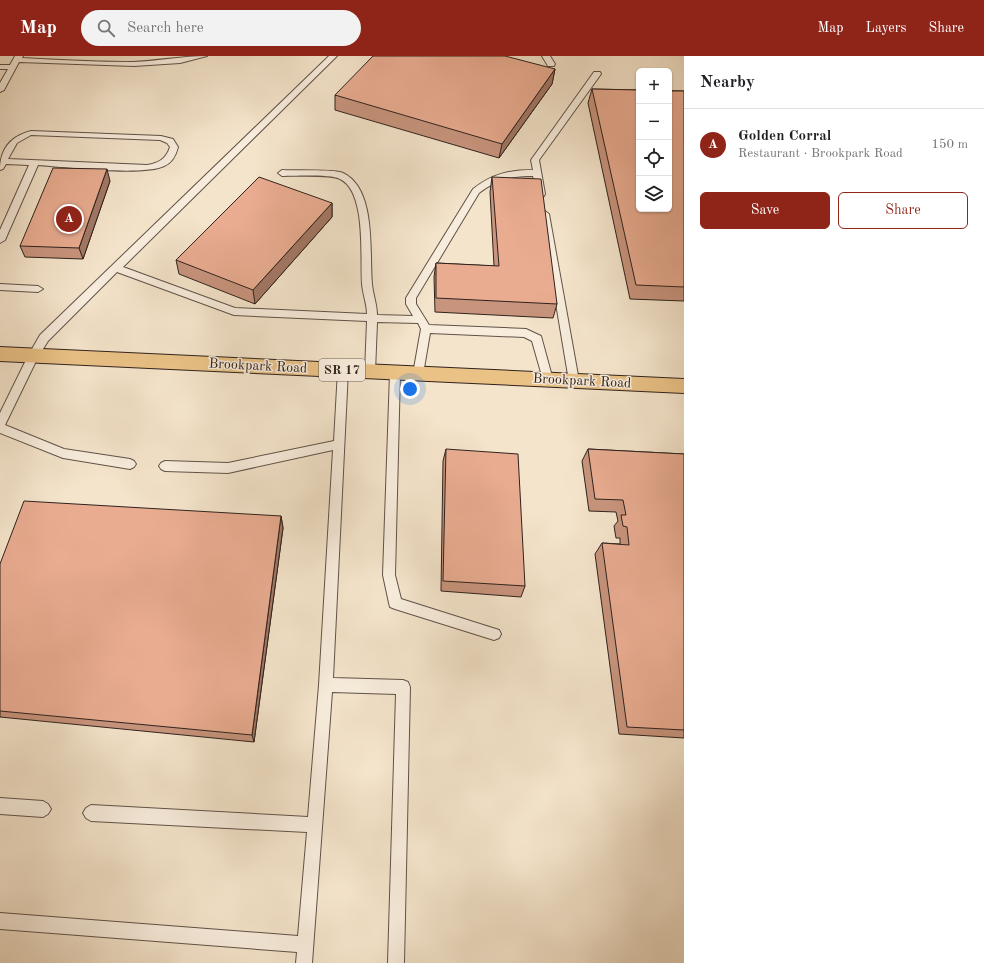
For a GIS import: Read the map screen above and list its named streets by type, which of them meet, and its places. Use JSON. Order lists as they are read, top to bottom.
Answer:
{
  "streets": {
    "main road": ["Brookpark Road", "SR 17"]
  },
  "page": {
    "header": "Map",
    "search": "Search here",
    "nav": ["Map", "Layers", "Share"],
    "heading": "Nearby",
    "map_buttons": ["+", "−"],
    "list": [
      {
        "mark": "A",
        "name": "Golden Corral",
        "note": "Restaurant · Brookpark Road",
        "value": "150 m"
      }
    ],
    "buttons": ["Save", "Share"],
    "pins": "A"
  }
}
